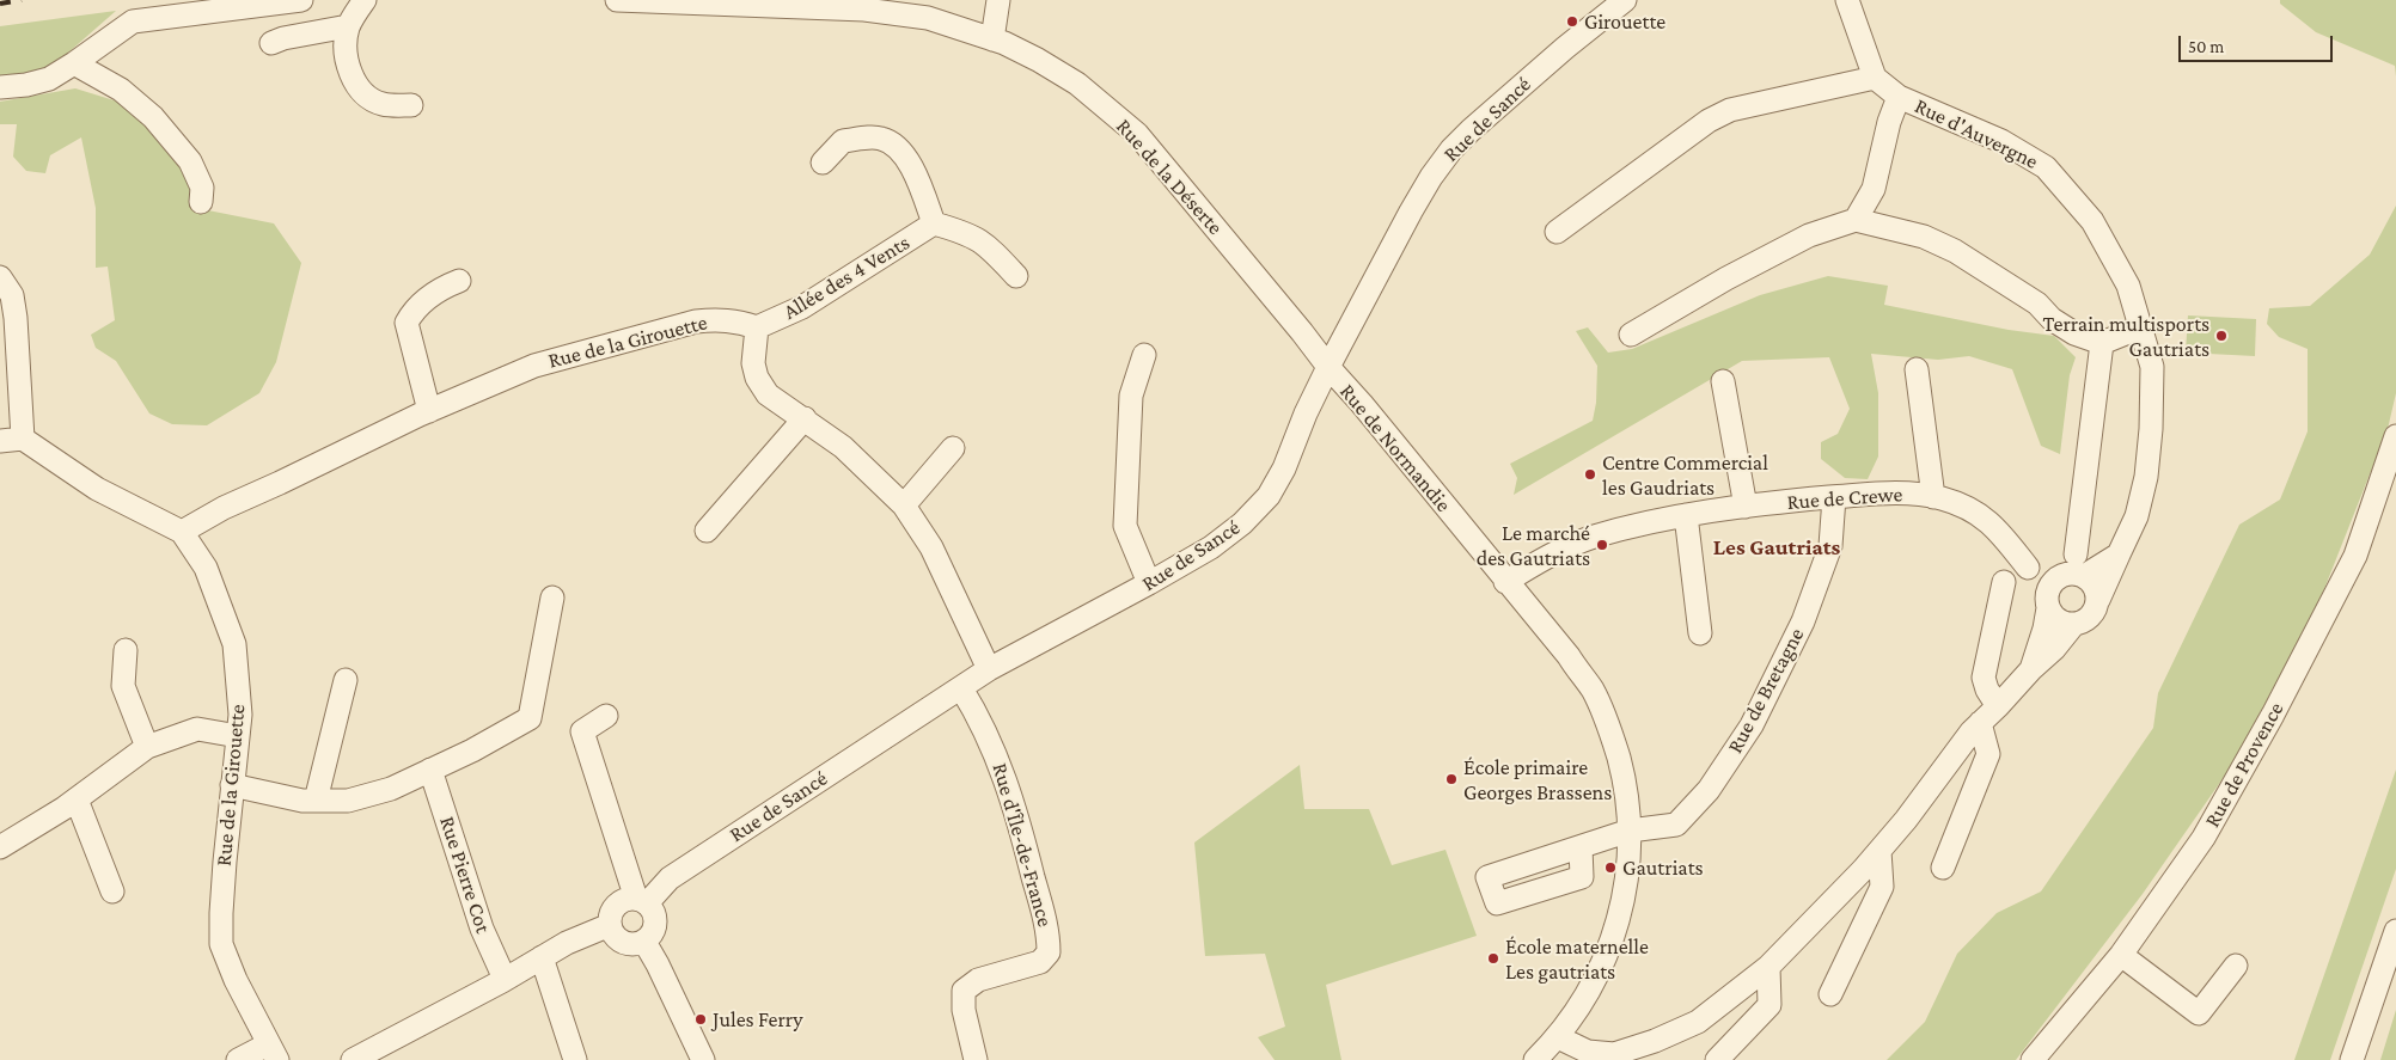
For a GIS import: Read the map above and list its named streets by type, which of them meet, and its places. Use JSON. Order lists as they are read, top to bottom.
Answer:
{
  "streets": {
    "street": [
      "Rue de Sancé",
      "Rue d'Auvergne",
      "Rue de la Déserte",
      "Allée des 4 Vents",
      "Rue de la Girouette",
      "Rue de Normandie",
      "Rue de Crewe",
      "Rue de Bretagne",
      "Rue de Provence",
      "Rue d'Île-de-France",
      "Rue Pierre Cot"
    ]
  },
  "crossings": [
    ["Rue de Sancé", "Rue de la Déserte"],
    ["Rue de Sancé", "Rue de Normandie"],
    ["Rue de Sancé", "Rue d'Île-de-France"],
    ["Rue d'Auvergne", "Rue de Crewe"],
    ["Rue de la Déserte", "Rue de Normandie"],
    ["Allée des 4 Vents", "Rue de la Girouette"],
    ["Rue de Normandie", "Rue de Crewe"],
    ["Rue de Normandie", "Rue de Bretagne"],
    ["Rue de Crewe", "Rue de Bretagne"]
  ],
  "districts": ["Les Gautriats"],
  "places": [
    "Girouette",
    "Terrain multisports Gautriats",
    "Centre Commercial les Gaudriats",
    "Le marché des Gautriats",
    "École primaire Georges Brassens",
    "Gautriats",
    "École maternelle Les gautriats",
    "Jules Ferry"
  ],
  "scale_bar": "50 m"
}
